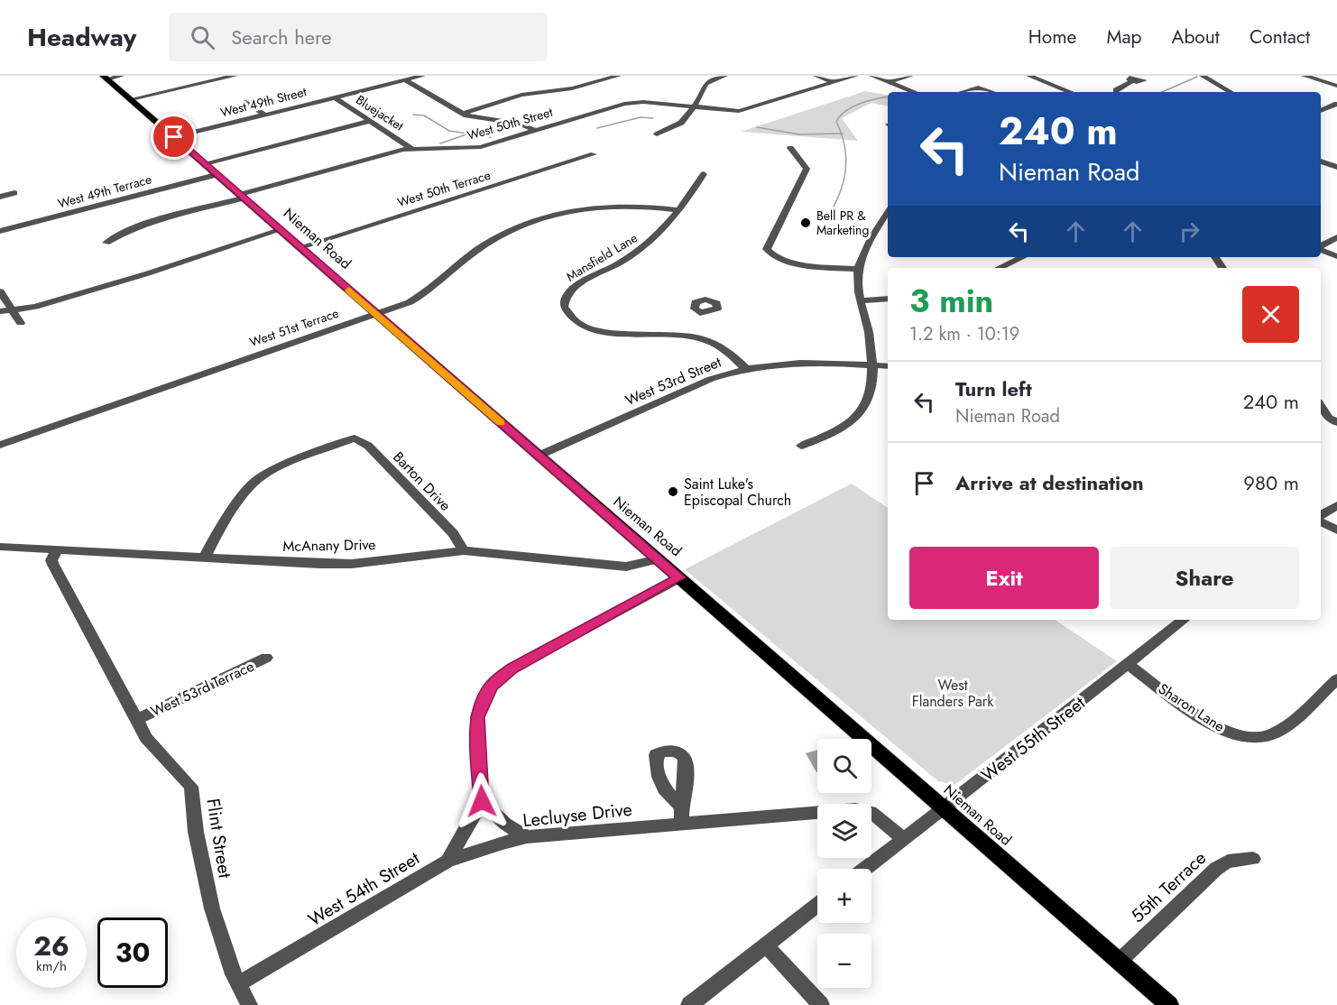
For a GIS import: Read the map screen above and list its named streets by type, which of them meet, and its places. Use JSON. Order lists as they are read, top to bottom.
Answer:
{
  "streets": {
    "main road": ["Nieman Road"],
    "street": [
      "West 49th Street",
      "Bluejacket",
      "West 50th Street",
      "West 50th Terrace",
      "West 49th Terrace",
      "Mansfield Lane",
      "West 51st Terrace",
      "West 53rd Street",
      "Barton Drive",
      "McAnany Drive",
      "West 53rd Terrace",
      "Sharon Lane",
      "West 55th Street",
      "Lecluyse Drive",
      "Flint Street",
      "55th Terrace",
      "West 54th Street"
    ]
  },
  "crossings": [
    ["West 49th Street", "Bluejacket"],
    ["West 49th Street", "Nieman Road"],
    ["Bluejacket", "West 50th Street"],
    ["West 50th Street", "Nieman Road"],
    ["West 50th Terrace", "Nieman Road"],
    ["West 49th Terrace", "Nieman Road"],
    ["Nieman Road", "West 51st Terrace"],
    ["Nieman Road", "West 53rd Street"],
    ["Nieman Road", "McAnany Drive"],
    ["Nieman Road", "West 55th Street"],
    ["Nieman Road", "55th Terrace"],
    ["Mansfield Lane", "West 51st Terrace"],
    ["Mansfield Lane", "West 53rd Street"],
    ["Barton Drive", "McAnany Drive"],
    ["McAnany Drive", "Flint Street"],
    ["West 53rd Terrace", "Flint Street"],
    ["Sharon Lane", "West 55th Street"],
    ["West 55th Street", "Lecluyse Drive"],
    ["Lecluyse Drive", "West 54th Street"],
    ["Flint Street", "West 54th Street"]
  ],
  "parks": ["West Flanders Park"],
  "places": ["Bell PR & Marketing", "Saint Luke's Episcopal Church"],
  "page": {
    "header": "Headway",
    "search": "Search here",
    "nav": [
      "Home",
      "Map",
      "About",
      "Contact"
    ],
    "turn": ["240 m", "Nieman Road"],
    "heading": ["3 min", "1.2 km · 10:19"],
    "list": [
      {
        "name": "Turn left",
        "note": "Nieman Road",
        "value": "240 m"
      },
      {
        "name": "Arrive at destination",
        "value": "980 m"
      }
    ],
    "buttons": ["Exit", "Share"],
    "map_buttons": ["+", "−"],
    "speed": "26 km/h",
    "limit": "30"
  }
}
